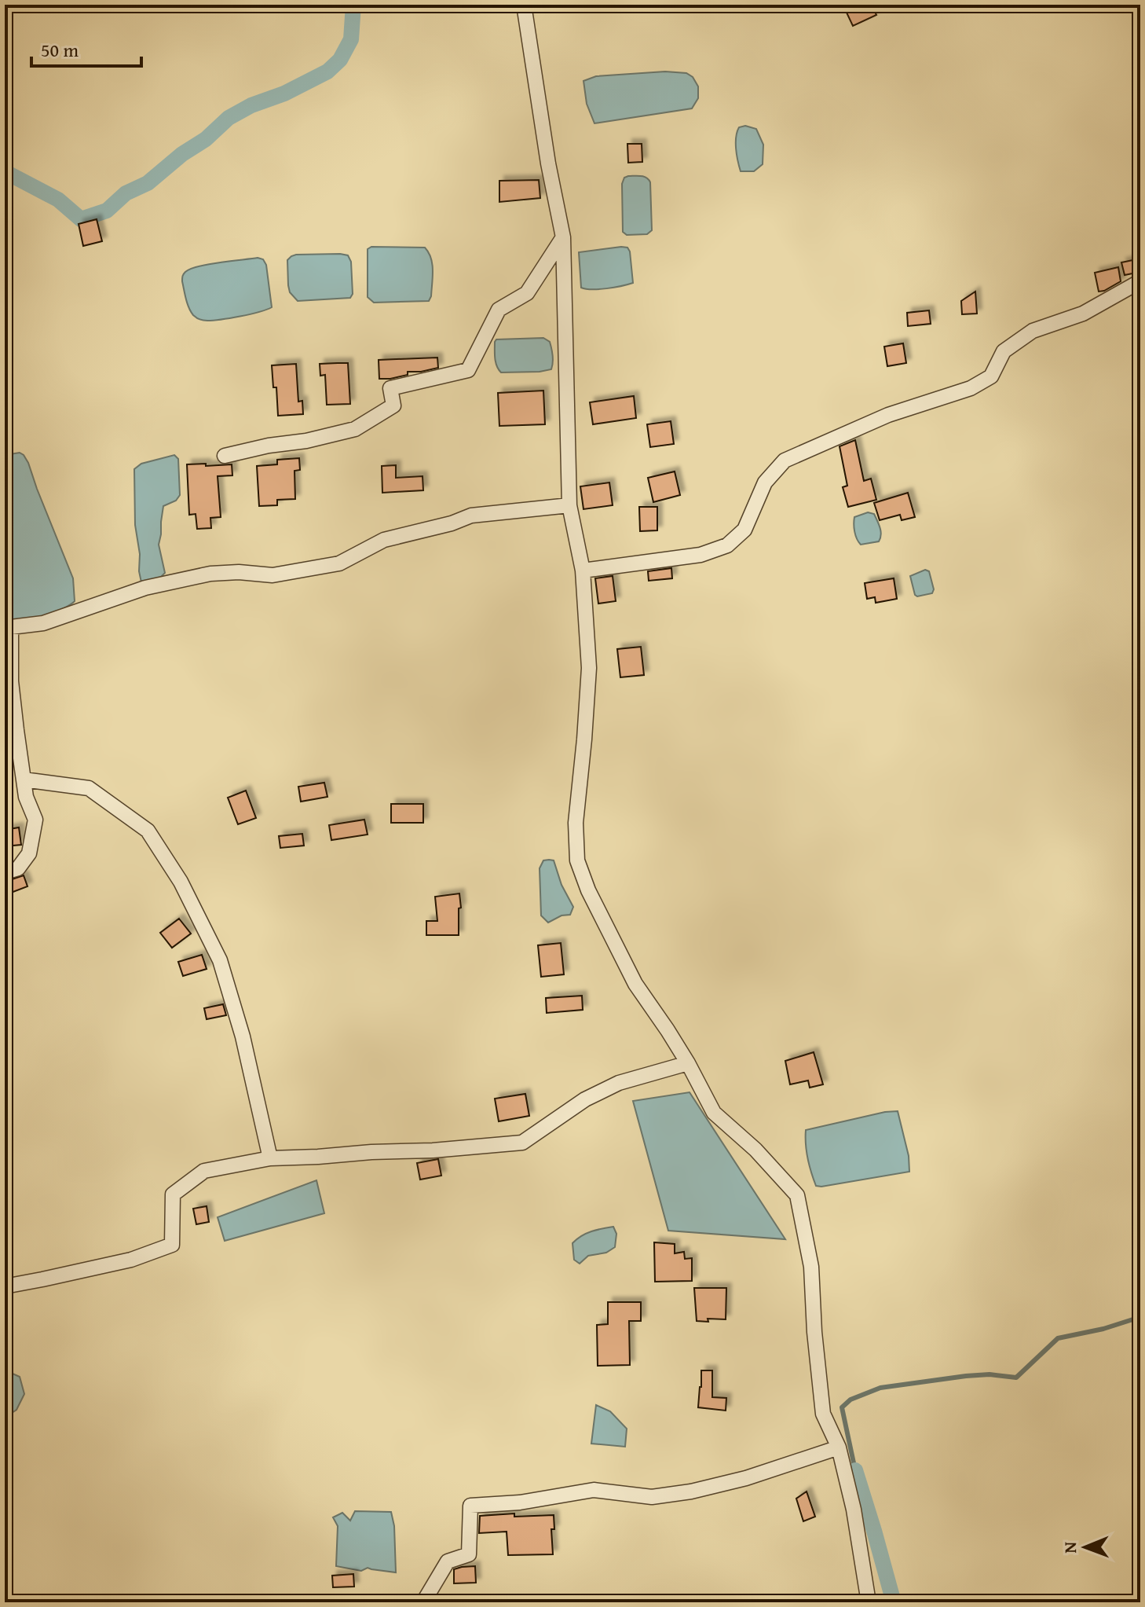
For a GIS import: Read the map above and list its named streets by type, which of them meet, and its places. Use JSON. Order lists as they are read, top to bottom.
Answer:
{
  "scale_bar": "50 m",
  "north": "left"
}
